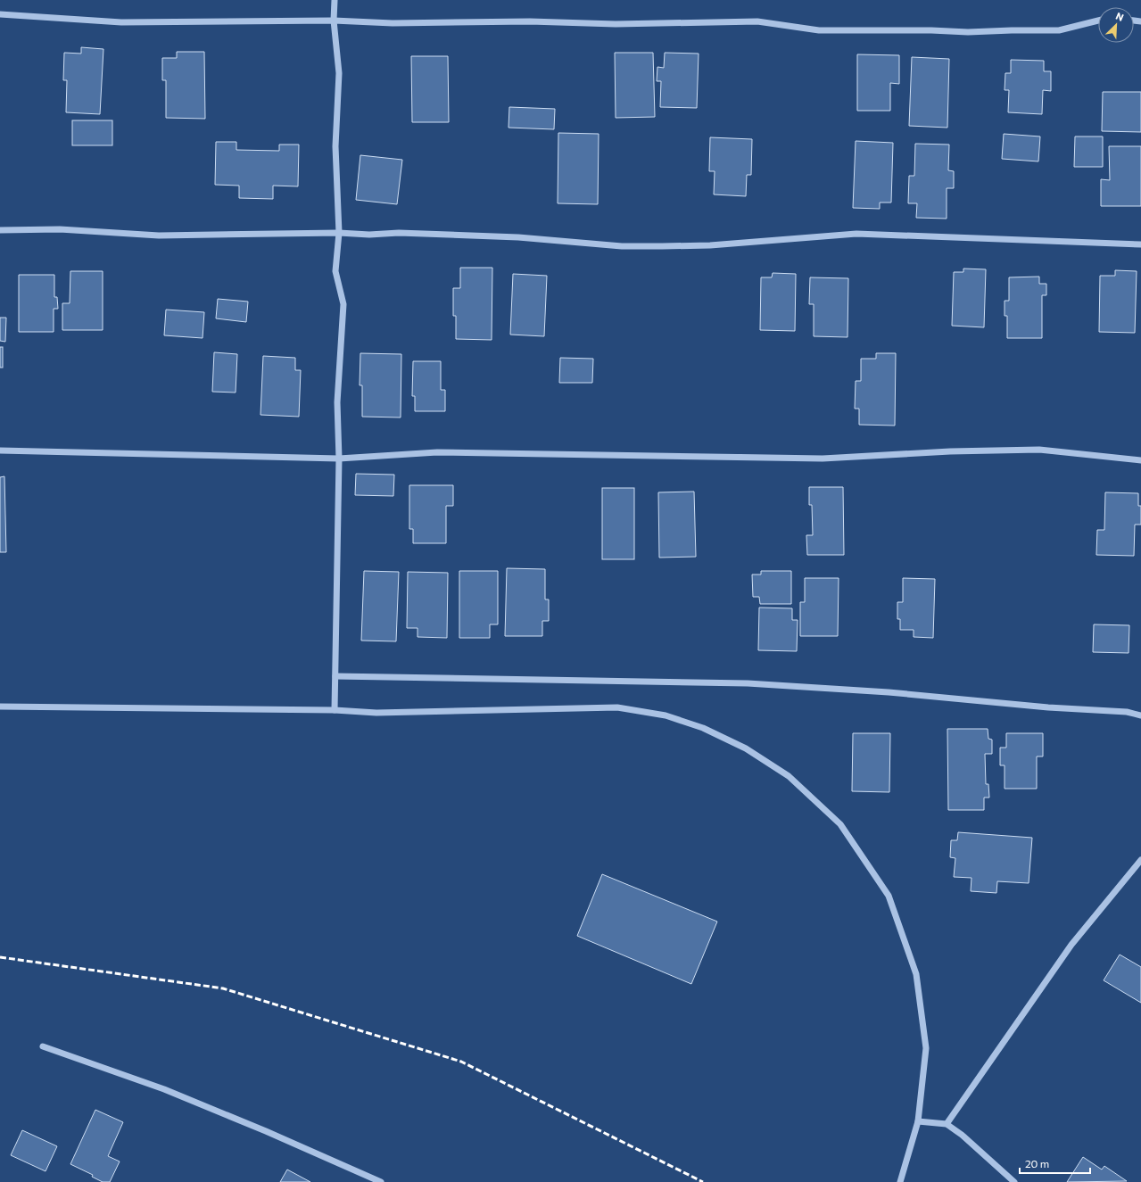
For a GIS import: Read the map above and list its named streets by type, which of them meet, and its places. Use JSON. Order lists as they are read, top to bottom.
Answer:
{
  "scale_bar": "20 m",
  "north": "top right"
}
